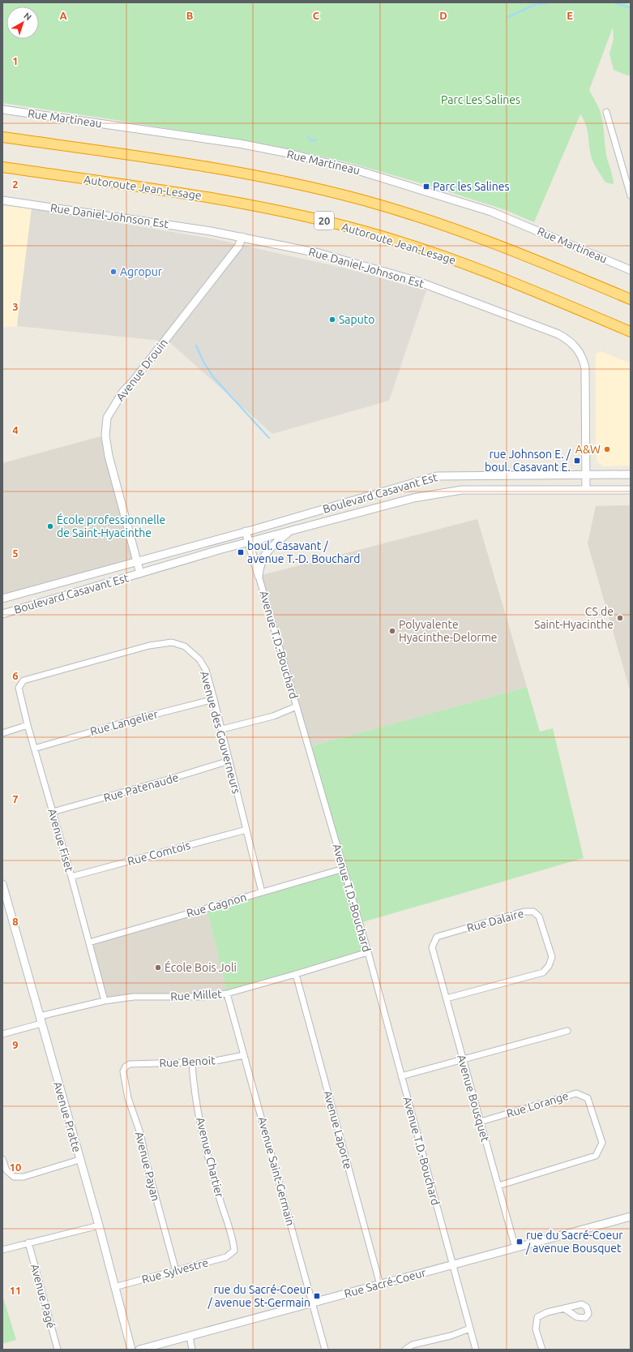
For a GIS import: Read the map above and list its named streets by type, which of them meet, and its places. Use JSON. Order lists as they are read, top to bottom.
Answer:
{
  "streets": {
    "highway": ["Autoroute Jean-Lesage", "20"],
    "street": [
      "Rue Martineau",
      "Rue Daniel-Johnson Est",
      "Avenue Drouin",
      "Boulevard Casavant Est",
      "Avenue T.D.-Bouchard",
      "Rue Langelier",
      "Avenue des Gouverneurs",
      "Rue Patenaude",
      "Avenue Fiset",
      "Rue Comtois",
      "Rue Gagnon",
      "Rue Dalaire",
      "Rue Millet",
      "Rue Benoit",
      "Avenue Bousquet",
      "Rue Lorange",
      "Avenue Pratte",
      "Avenue Laporte",
      "Avenue Chartier",
      "Avenue Payan",
      "Avenue Saint-Germain",
      "Rue Sylvestre",
      "Rue Sacré-Coeur",
      "Avenue Pagé"
    ]
  },
  "crossings": [
    ["Rue Daniel-Johnson Est", "Avenue Drouin"],
    ["Rue Daniel-Johnson Est", "Boulevard Casavant Est"],
    ["Avenue Drouin", "Boulevard Casavant Est"],
    ["Boulevard Casavant Est", "Avenue T.D.-Bouchard"],
    ["Avenue T.D.-Bouchard", "Rue Gagnon"],
    ["Avenue T.D.-Bouchard", "Rue Millet"],
    ["Avenue T.D.-Bouchard", "Rue Sacré-Coeur"],
    ["Rue Langelier", "Avenue des Gouverneurs"],
    ["Rue Langelier", "Avenue Fiset"],
    ["Avenue des Gouverneurs", "Rue Patenaude"],
    ["Avenue des Gouverneurs", "Avenue Fiset"],
    ["Avenue des Gouverneurs", "Rue Comtois"],
    ["Avenue des Gouverneurs", "Rue Gagnon"],
    ["Rue Patenaude", "Avenue Fiset"],
    ["Avenue Fiset", "Rue Comtois"],
    ["Avenue Fiset", "Rue Gagnon"],
    ["Avenue Fiset", "Rue Millet"],
    ["Rue Dalaire", "Avenue Bousquet"],
    ["Rue Millet", "Avenue Pratte"],
    ["Rue Millet", "Avenue Laporte"],
    ["Rue Millet", "Avenue Saint-Germain"],
    ["Rue Benoit", "Avenue Chartier"],
    ["Rue Benoit", "Avenue Payan"],
    ["Rue Benoit", "Avenue Saint-Germain"],
    ["Avenue Bousquet", "Rue Lorange"],
    ["Avenue Bousquet", "Rue Sacré-Coeur"],
    ["Avenue Pratte", "Rue Sylvestre"],
    ["Avenue Laporte", "Rue Sacré-Coeur"],
    ["Avenue Chartier", "Rue Sylvestre"],
    ["Avenue Payan", "Rue Sylvestre"],
    ["Avenue Saint-Germain", "Rue Sacré-Coeur"]
  ],
  "parks": ["Parc Les Salines"],
  "places": {
    "transit": [
      "Parc les Salines",
      "rue Johnson E. / boul. Casavant E.",
      "boul. Casavant / avenue T.-D. Bouchard",
      "rue du Sacré-Coeur / avenue Bousquet",
      "rue du Sacré-Coeur / avenue St-Germain"
    ],
    "other": [
      "Agropur",
      "Saputo",
      "A&W",
      "École professionnelle de Saint-Hyacinthe",
      "CS de Saint-Hyacinthe",
      "Polyvalente Hyacinthe-Delorme",
      "École Bois Joli"
    ]
  },
  "north": "top right",
  "grid": {
    "columns": [
      "A",
      "B",
      "C",
      "D",
      "E"
    ],
    "rows": [
      "1",
      "2",
      "3",
      "4",
      "5",
      "6",
      "7",
      "8",
      "9",
      "10",
      "11"
    ]
  }
}
